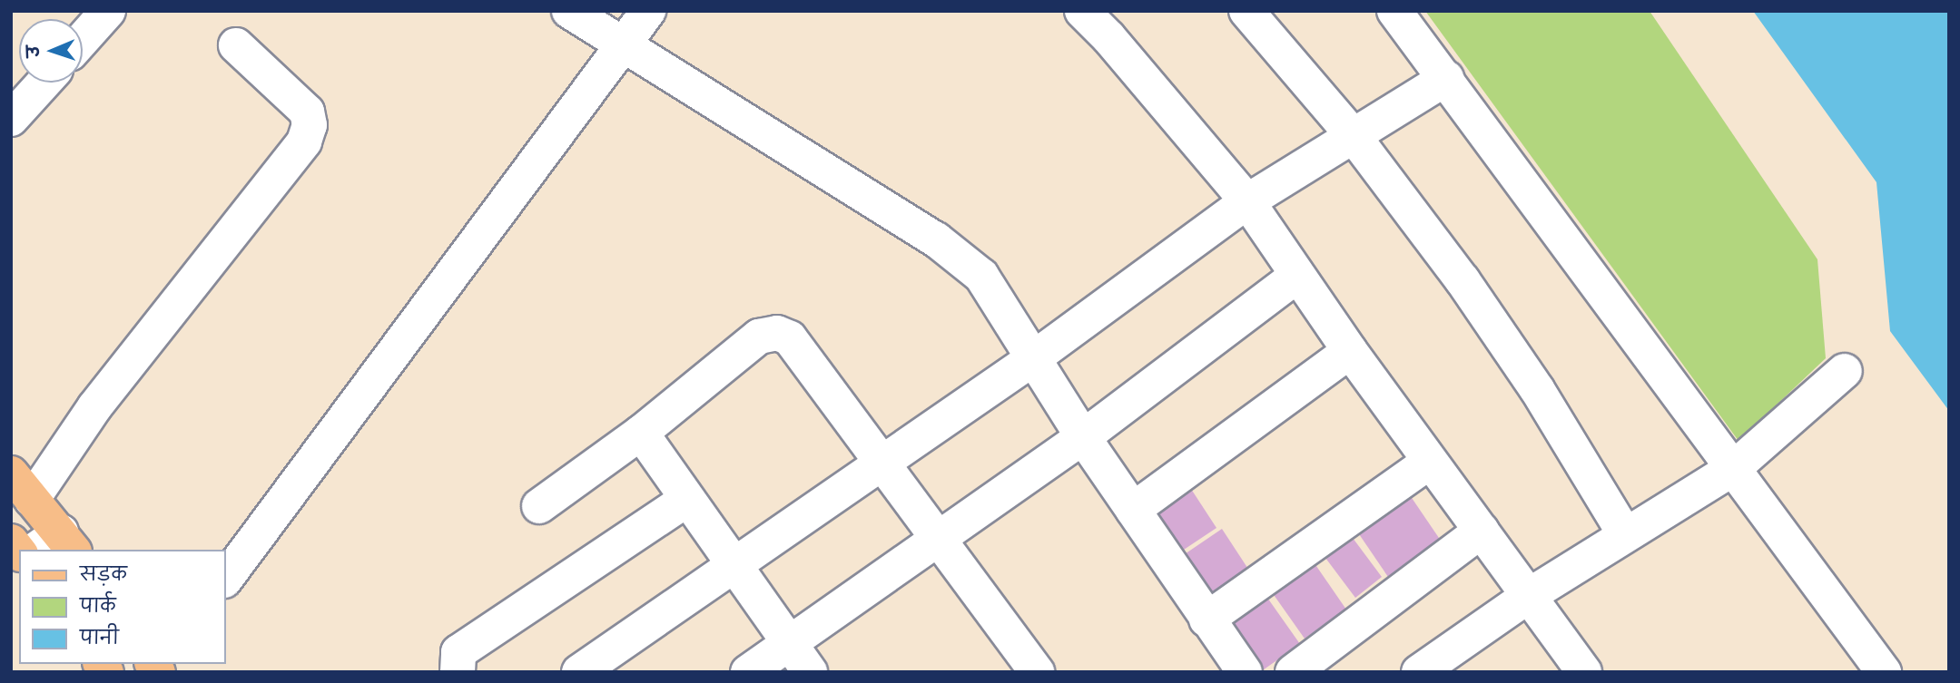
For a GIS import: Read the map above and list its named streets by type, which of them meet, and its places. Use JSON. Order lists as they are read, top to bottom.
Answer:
{
  "legend": ["सड़क", "पार्क", "पानी"],
  "north": "left"
}
